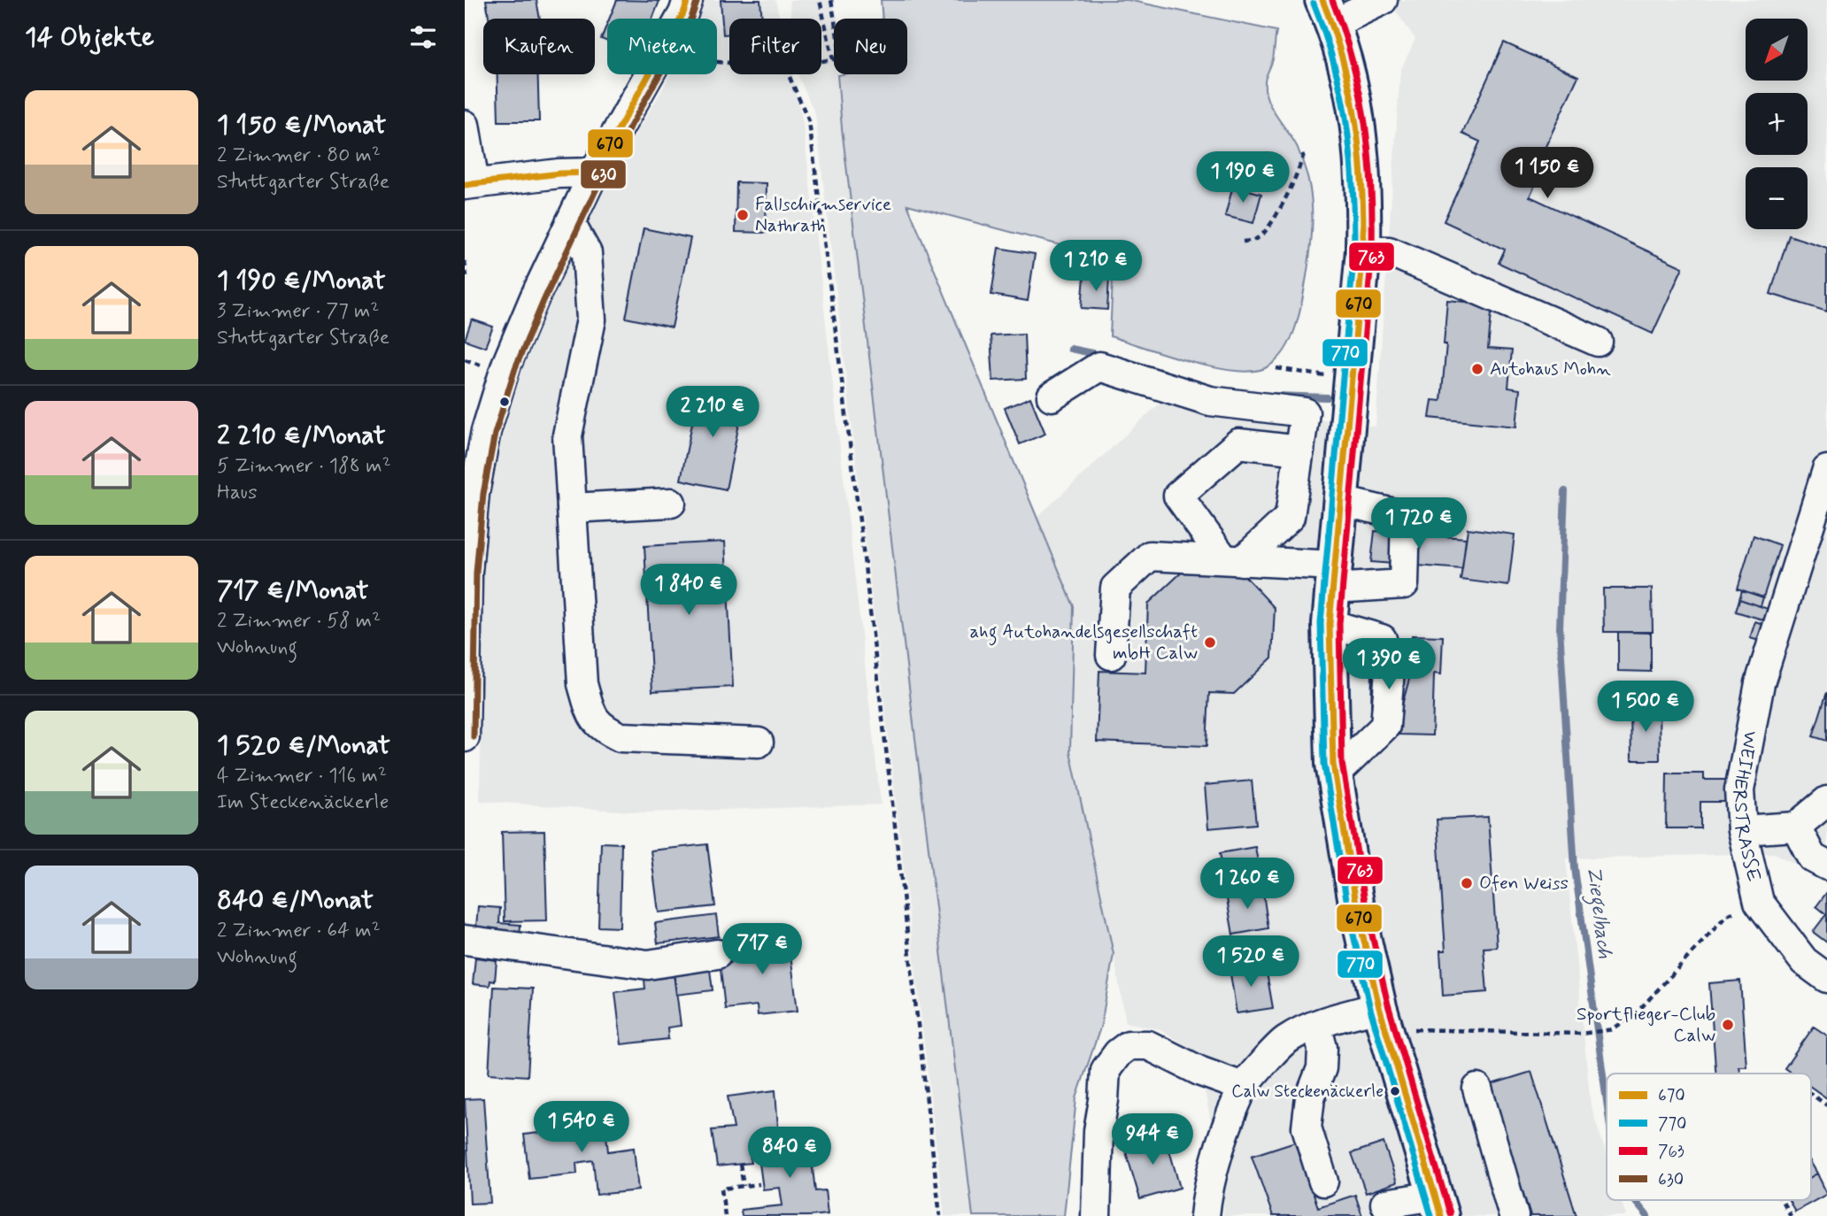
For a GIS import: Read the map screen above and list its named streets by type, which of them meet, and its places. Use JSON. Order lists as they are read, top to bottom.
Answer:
{
  "streets": {
    "street": ["WEIHERSTRASSE"]
  },
  "water": ["Ziegelbach"],
  "places": [
    "Fallschirmservice Nathrath",
    "Autohaus Mohn",
    "ahg Autohandelsgesellschaft mbH Calw",
    "Ofen Weiss",
    "Sportflieger-Club Calw",
    "Calw Steckenäckerle"
  ],
  "lines": [
    "transit line 670",
    "transit line 763",
    "transit line 630",
    "transit line 770"
  ],
  "legend": [
    "670",
    "770",
    "763",
    "630"
  ],
  "north": "bottom left",
  "page": {
    "heading": "14 Objekte",
    "map_buttons": ["+", "−"],
    "chip": [
      "Kaufen",
      "Mieten",
      "Filter",
      "Neu"
    ],
    "list": [
      {
        "name": "1 150 €/Monat",
        "note": "2 Zimmer · 80 m² · Stuttgarter Straße"
      },
      {
        "name": "1 190 €/Monat",
        "note": "3 Zimmer · 77 m² · Stuttgarter Straße"
      },
      {
        "name": "2 210 €/Monat",
        "note": "5 Zimmer · 188 m² · Haus"
      },
      {
        "name": "717 €/Monat",
        "note": "2 Zimmer · 58 m² · Wohnung"
      },
      {
        "name": "1 520 €/Monat",
        "note": "4 Zimmer · 116 m² · Im Steckenäckerle"
      },
      {
        "name": "840 €/Monat",
        "note": "2 Zimmer · 64 m² · Wohnung"
      }
    ],
    "price": [
      "1 150 €",
      "1 190 €",
      "1 210 €",
      "2 210 €",
      "1 720 €",
      "1 840 €",
      "1 390 €",
      "1 500 €",
      "1 260 €",
      "717 €",
      "1 520 €",
      "1 540 €",
      "944 €",
      "840 €"
    ]
  }
}
